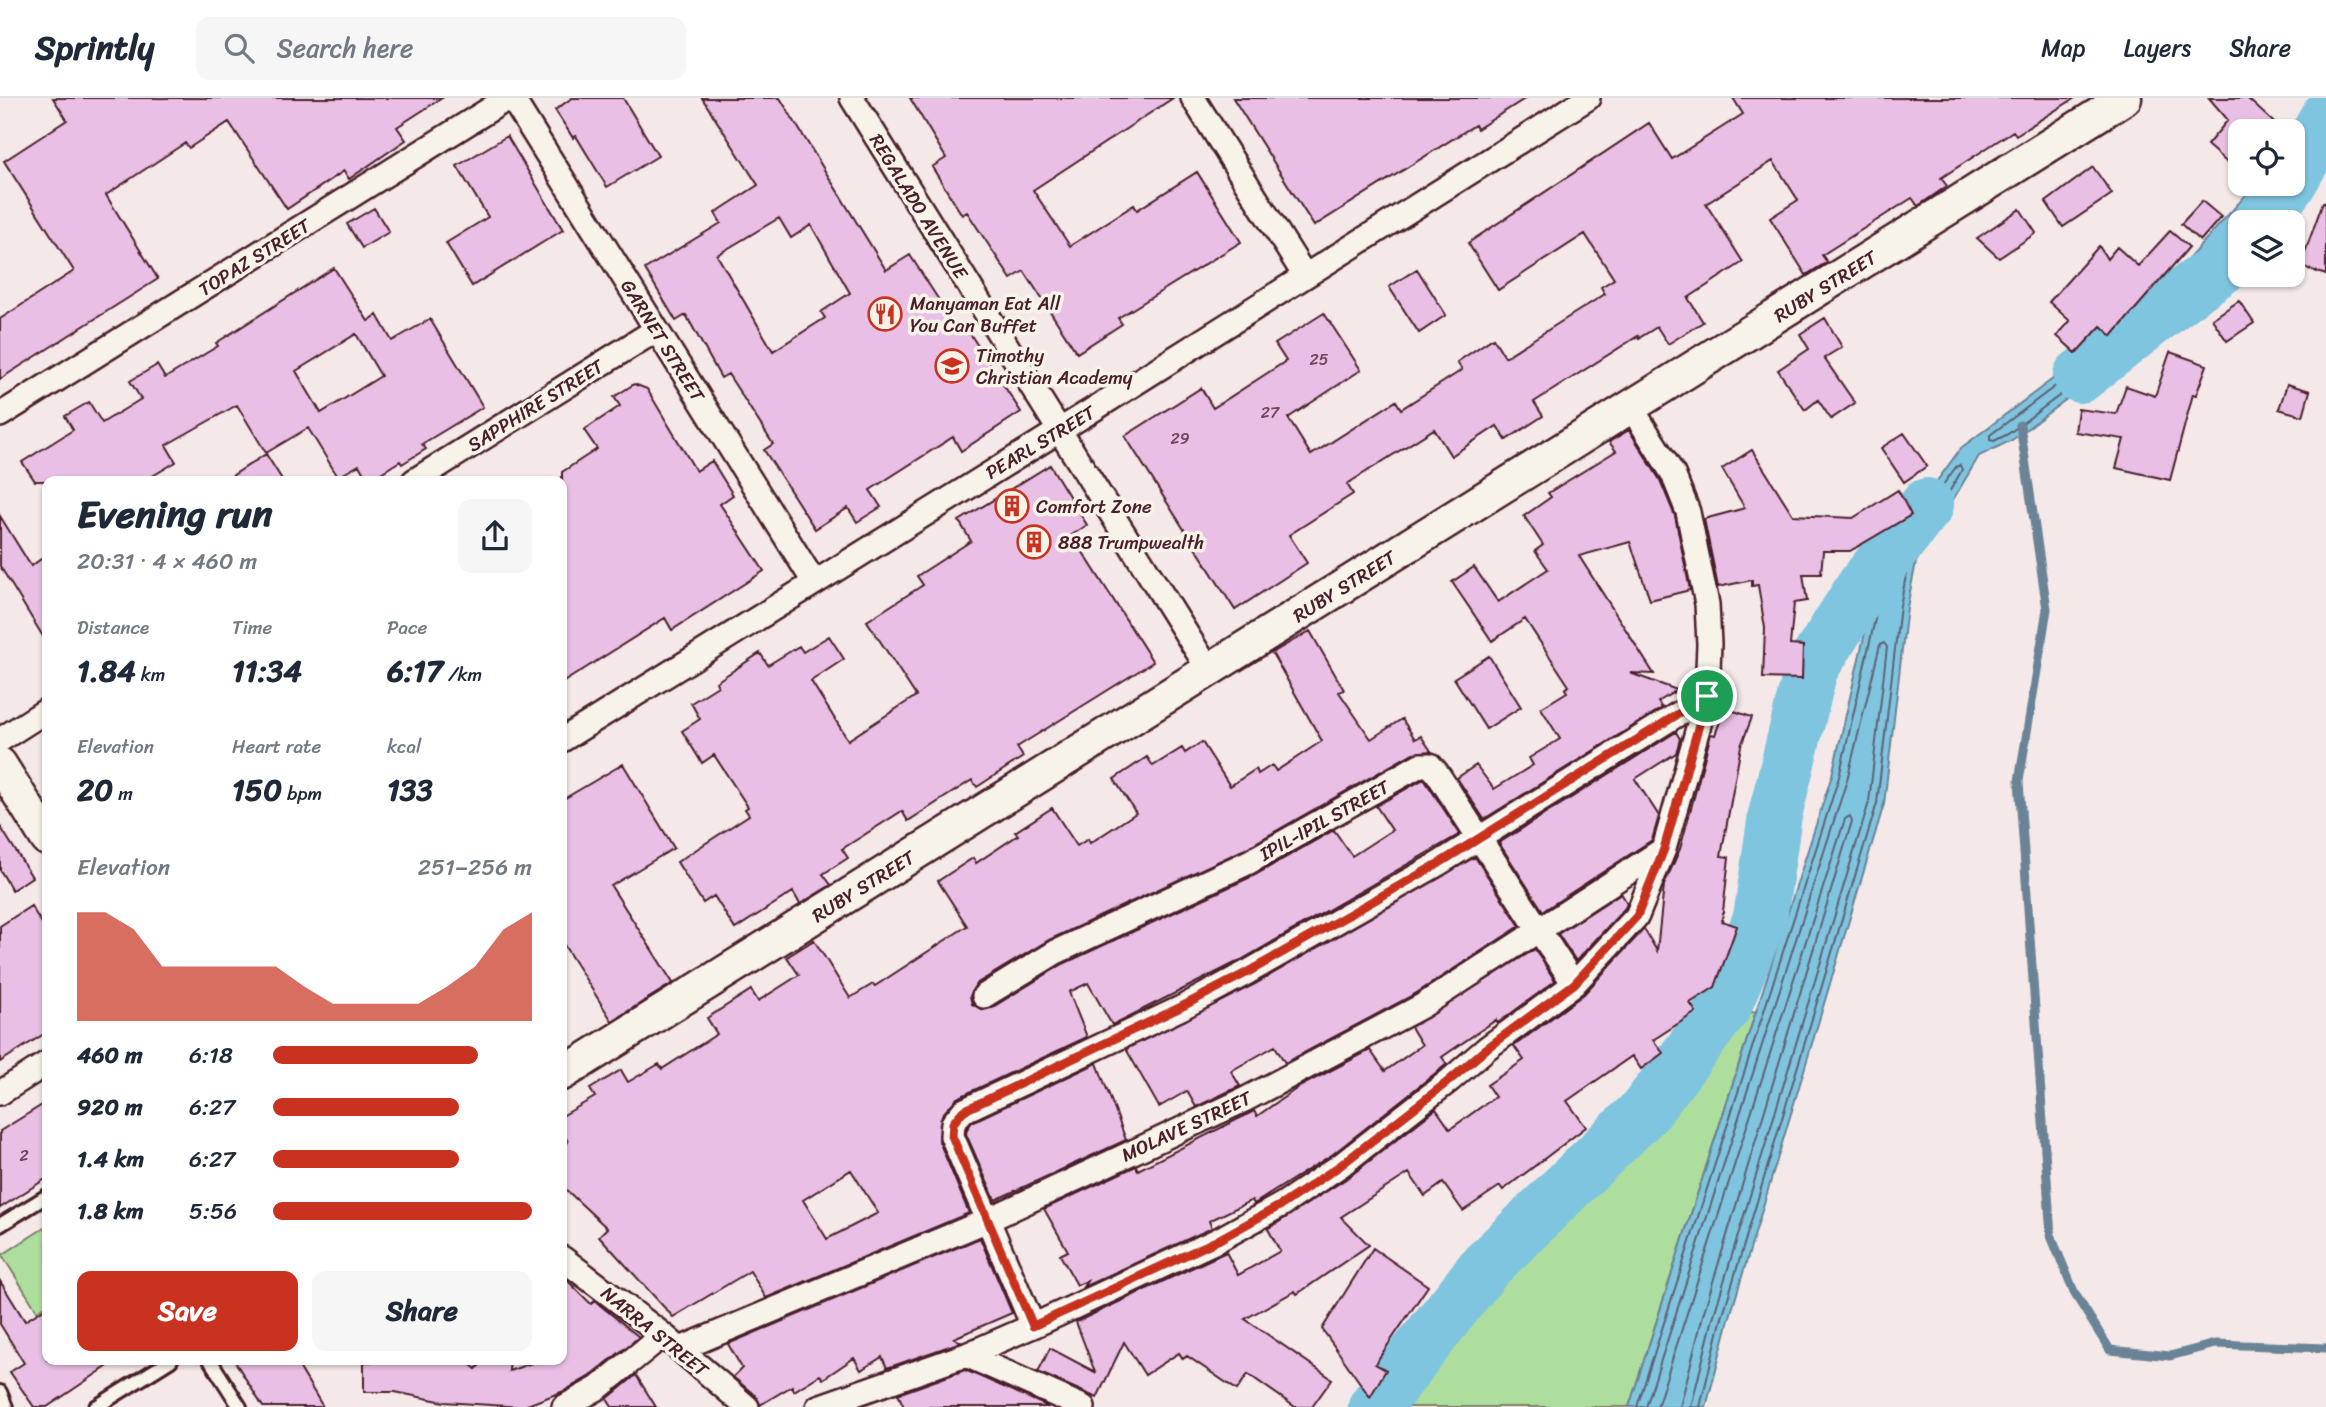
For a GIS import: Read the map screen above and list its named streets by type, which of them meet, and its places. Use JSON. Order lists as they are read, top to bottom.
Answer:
{
  "streets": {
    "street": [
      "REGALADO AVENUE",
      "TOPAZ STREET",
      "RUBY STREET",
      "GARNET STREET",
      "SAPPHIRE STREET",
      "PEARL STREET",
      "IPIL-IPIL STREET",
      "MOLAVE STREET",
      "NARRA STREET"
    ]
  },
  "crossings": [
    ["REGALADO AVENUE", "RUBY STREET"],
    ["REGALADO AVENUE", "PEARL STREET"],
    ["TOPAZ STREET", "GARNET STREET"],
    ["GARNET STREET", "SAPPHIRE STREET"],
    ["GARNET STREET", "PEARL STREET"],
    ["IPIL-IPIL STREET", "MOLAVE STREET"],
    ["MOLAVE STREET", "NARRA STREET"]
  ],
  "places": {
    "restaurant": ["Manyaman Eat All You Can Buffet"],
    "school or university": ["Timothy Christian Academy"],
    "building": ["Comfort Zone", "888 Trumpwealth"]
  },
  "house_numbers": [
    "25",
    "27",
    "29",
    "2"
  ],
  "page": {
    "header": "Sprintly",
    "search": "Search here",
    "nav": ["Map", "Layers", "Share"],
    "heading": ["Evening run", "20:31 · 4 × 460 m"],
    "stats": [
      ["Distance", "1.84 km"],
      ["Time", "11:34"],
      ["Pace", "6:17 /km"],
      ["Elevation", "20 m"],
      ["Heart rate", "150 bpm"],
      ["kcal", "133"]
    ],
    "chart": ["Elevation", "251–256 m"],
    "list": [
      {
        "name": "460 m",
        "note": "6:18"
      },
      {
        "name": "920 m",
        "note": "6:27"
      },
      {
        "name": "1.4 km",
        "note": "6:27"
      },
      {
        "name": "1.8 km",
        "note": "5:56"
      }
    ],
    "buttons": ["Save", "Share"]
  }
}
